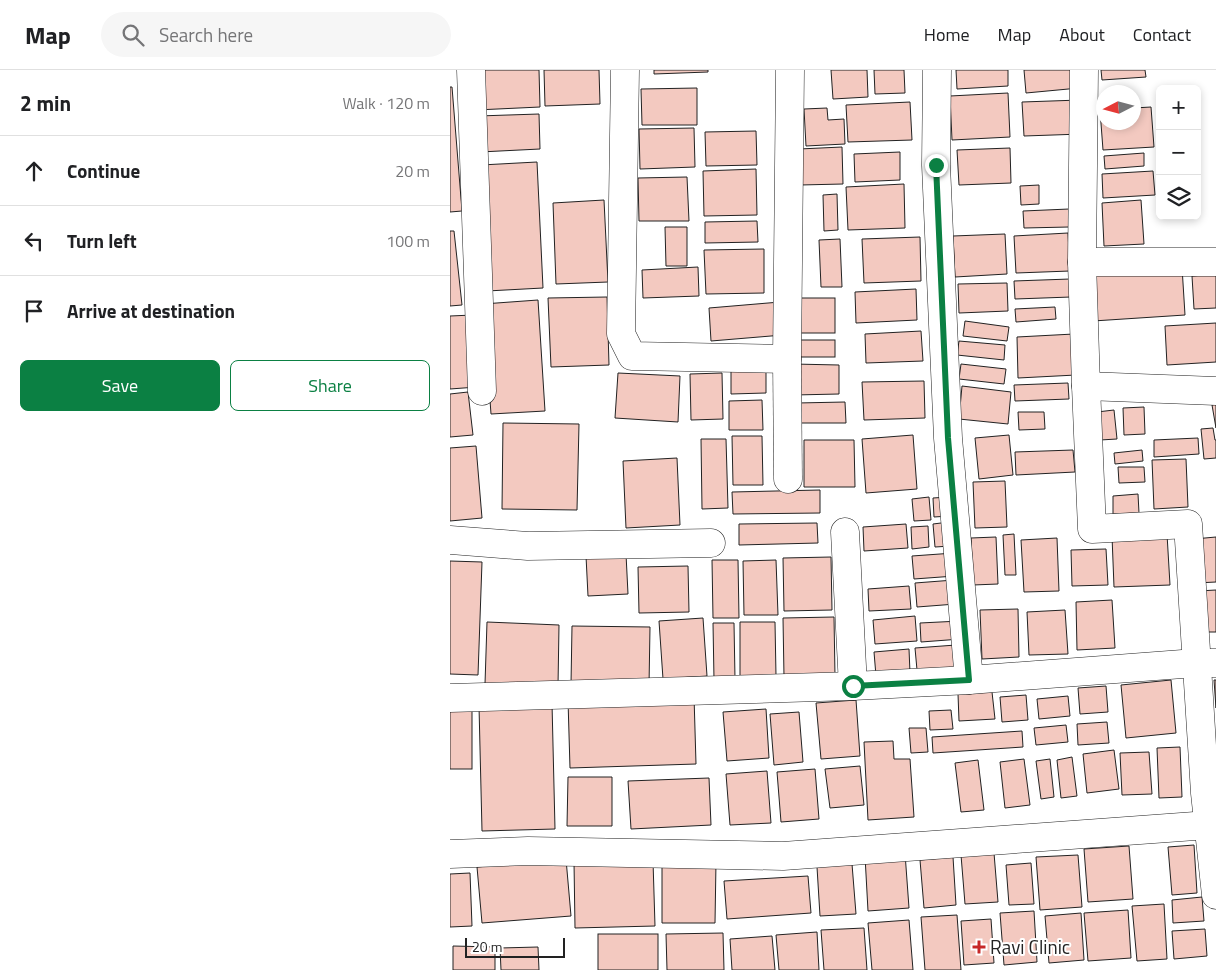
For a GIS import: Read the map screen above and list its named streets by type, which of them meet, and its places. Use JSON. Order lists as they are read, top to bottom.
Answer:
{
  "places": {
    "health": ["Ravi Clinic"]
  },
  "scale_bar": "20 m",
  "north": "left",
  "page": {
    "header": "Map",
    "search": "Search here",
    "nav": [
      "Home",
      "Map",
      "About",
      "Contact"
    ],
    "heading": ["2 min", "Walk · 120 m"],
    "map_buttons": ["+", "−"],
    "list": [
      ["Continue", "20 m"],
      ["Turn left", "100 m"],
      "Arrive at destination"
    ],
    "buttons": ["Save", "Share"],
    "scale": "20 m"
  }
}
